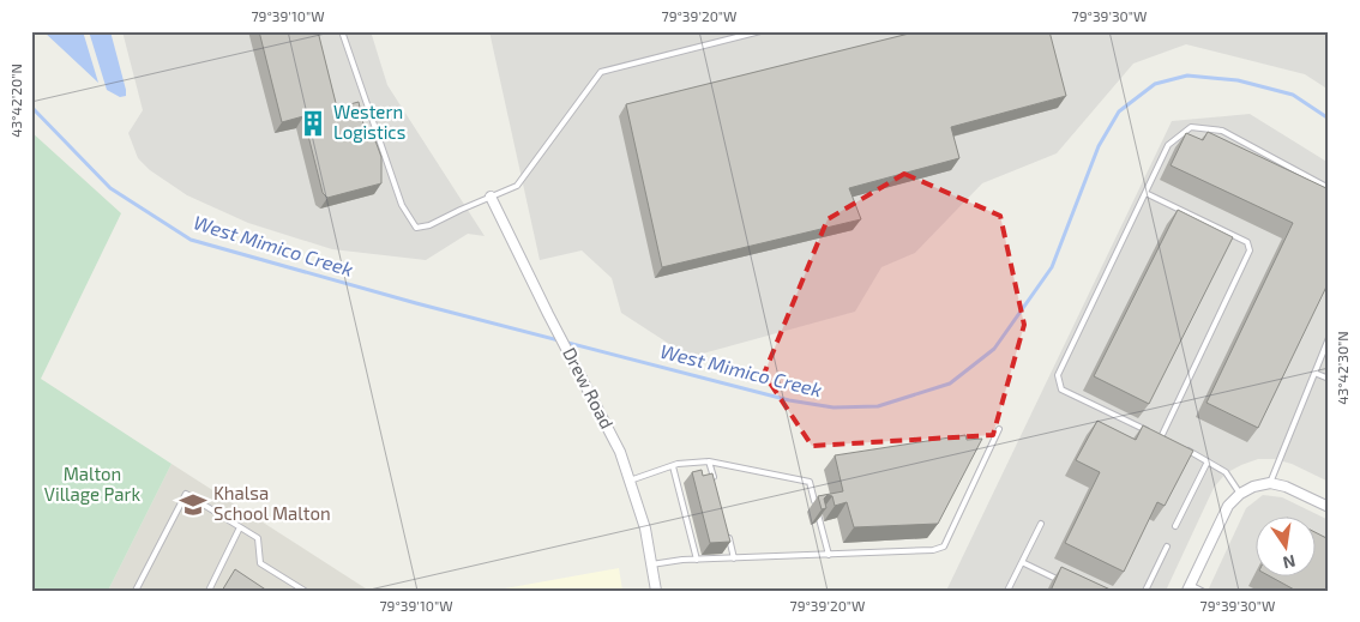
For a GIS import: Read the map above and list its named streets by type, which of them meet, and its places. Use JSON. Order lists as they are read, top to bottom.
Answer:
{
  "streets": {
    "street": ["Drew Road"]
  },
  "water": ["West Mimico Creek"],
  "parks": ["Malton Village Park"],
  "places": {
    "building": ["Western Logistics"],
    "school or university": ["Khalsa School Malton"]
  },
  "north": "bottom",
  "coordinates": [
    "79°39'10\"W",
    "79°39'20\"W",
    "79°39'30\"W",
    "43°42'20\"N",
    "43°42'30\"N"
  ]
}
